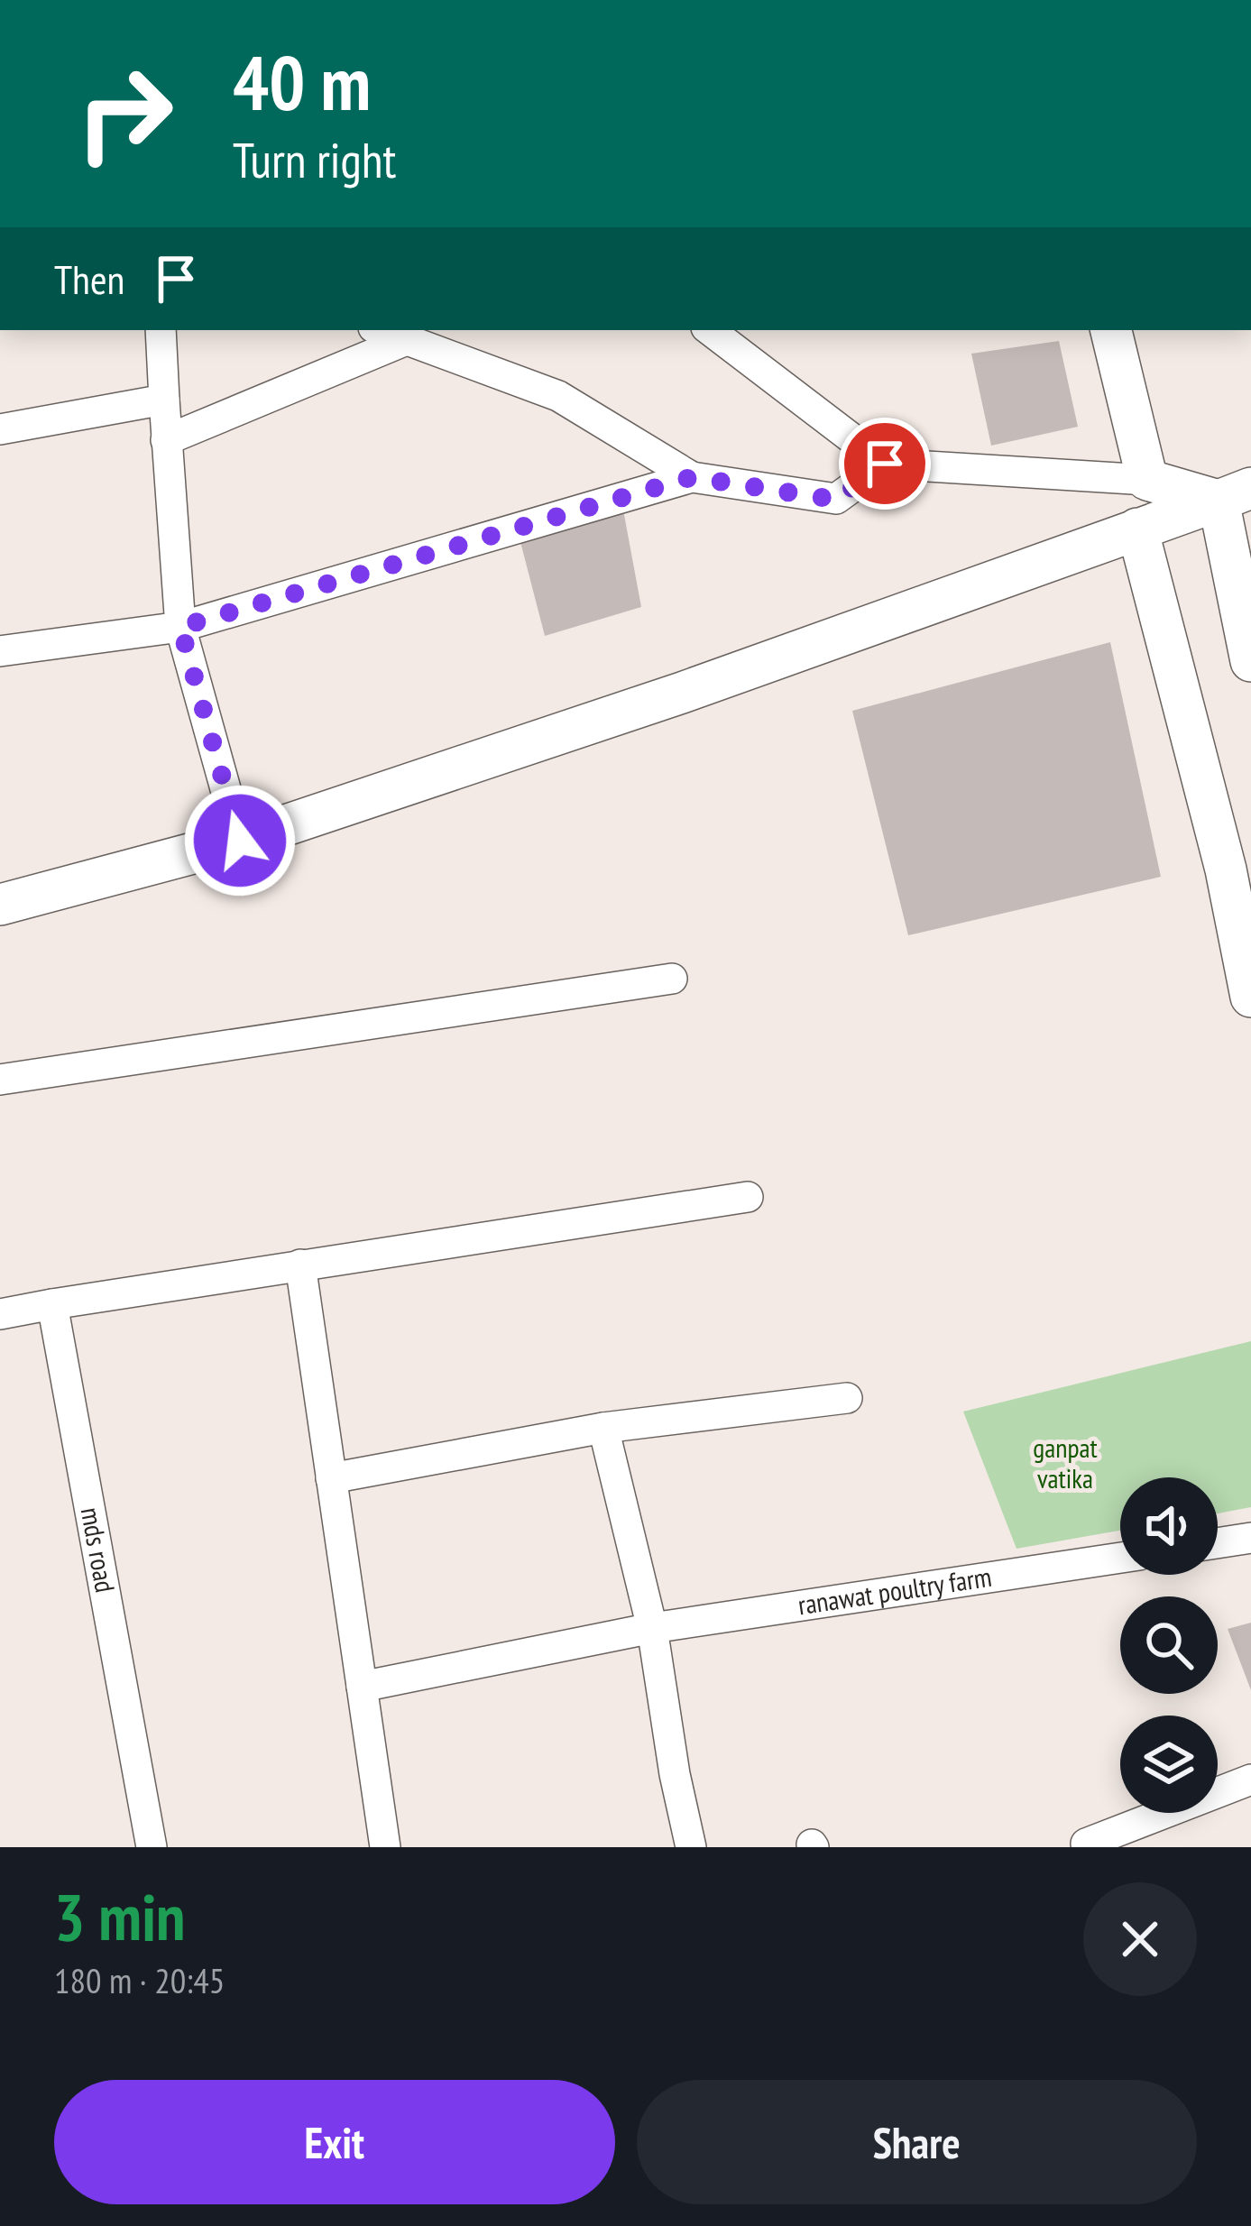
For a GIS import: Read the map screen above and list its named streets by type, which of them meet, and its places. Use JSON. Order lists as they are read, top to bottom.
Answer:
{
  "streets": {
    "street": ["mds road", "ranawat poultry farm"]
  },
  "parks": ["ganpat vatika"],
  "page": {
    "turn": ["40 m", "Turn right"],
    "then": "Then",
    "heading": ["3 min", "180 m · 20:45"],
    "buttons": ["Exit", "Share"]
  }
}
